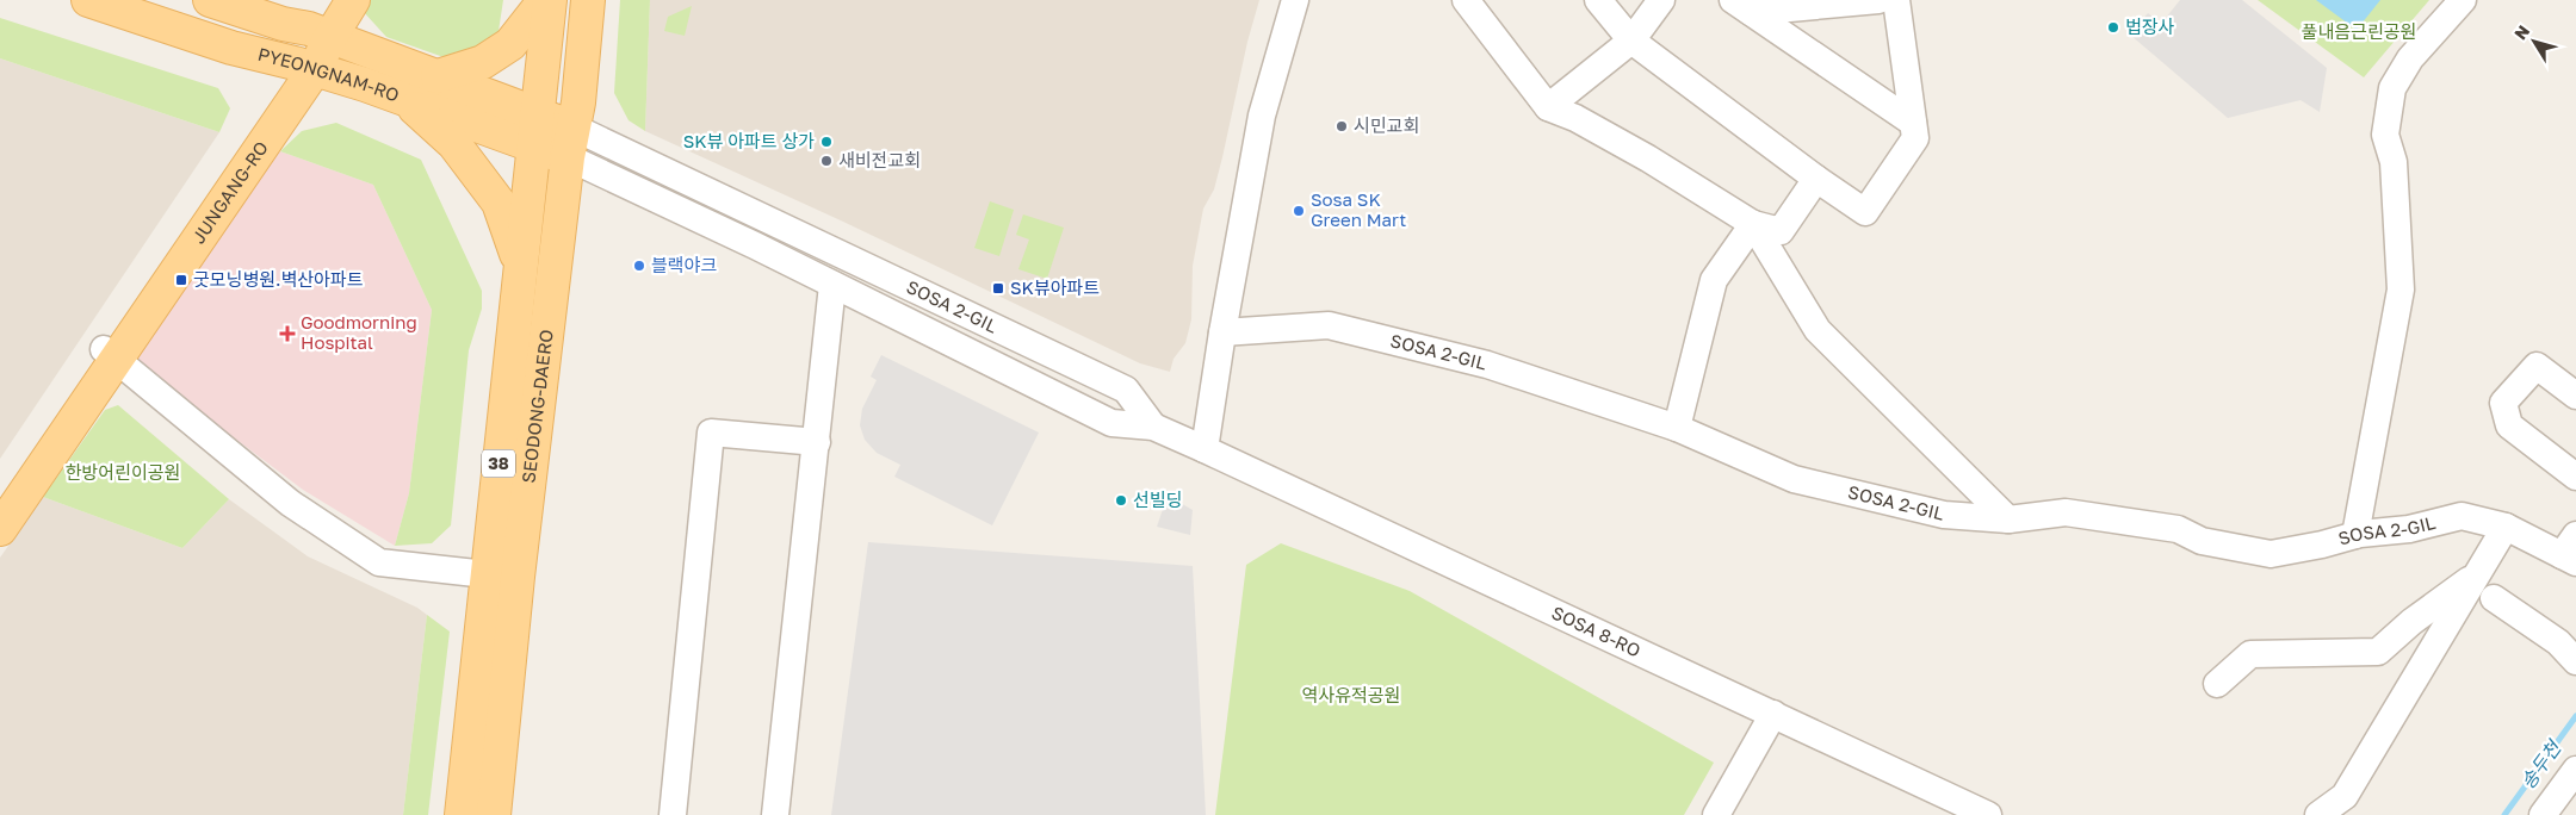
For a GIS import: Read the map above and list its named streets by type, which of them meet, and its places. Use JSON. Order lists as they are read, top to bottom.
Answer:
{
  "streets": {
    "main road": [
      "PYEONGNAM-RO",
      "JUNGANG-RO",
      "SEODONG-DAERO",
      "38"
    ],
    "street": ["SOSA 2-GIL", "SOSA 8-RO"]
  },
  "crossings": [
    ["PYEONGNAM-RO", "JUNGANG-RO"],
    ["PYEONGNAM-RO", "SOSA 2-GIL"],
    ["PYEONGNAM-RO", "SEODONG-DAERO"],
    ["SOSA 2-GIL", "SEODONG-DAERO"],
    ["SOSA 2-GIL", "SOSA 8-RO"]
  ],
  "water": ["송두천"],
  "parks": ["풀내음근린공원", "한방어린이공원", "역사유적공원"],
  "places": {
    "other": [
      "법장사",
      "시민교회",
      "SK뷰 아파트 상가",
      "새비전교회",
      "Sosa SK Green Mart",
      "블랙야크",
      "선빌딩"
    ],
    "transit": ["굿모닝병원.벽산아파트", "SK뷰아파트"],
    "health": ["Goodmorning Hospital"]
  },
  "north": "top left"
}
